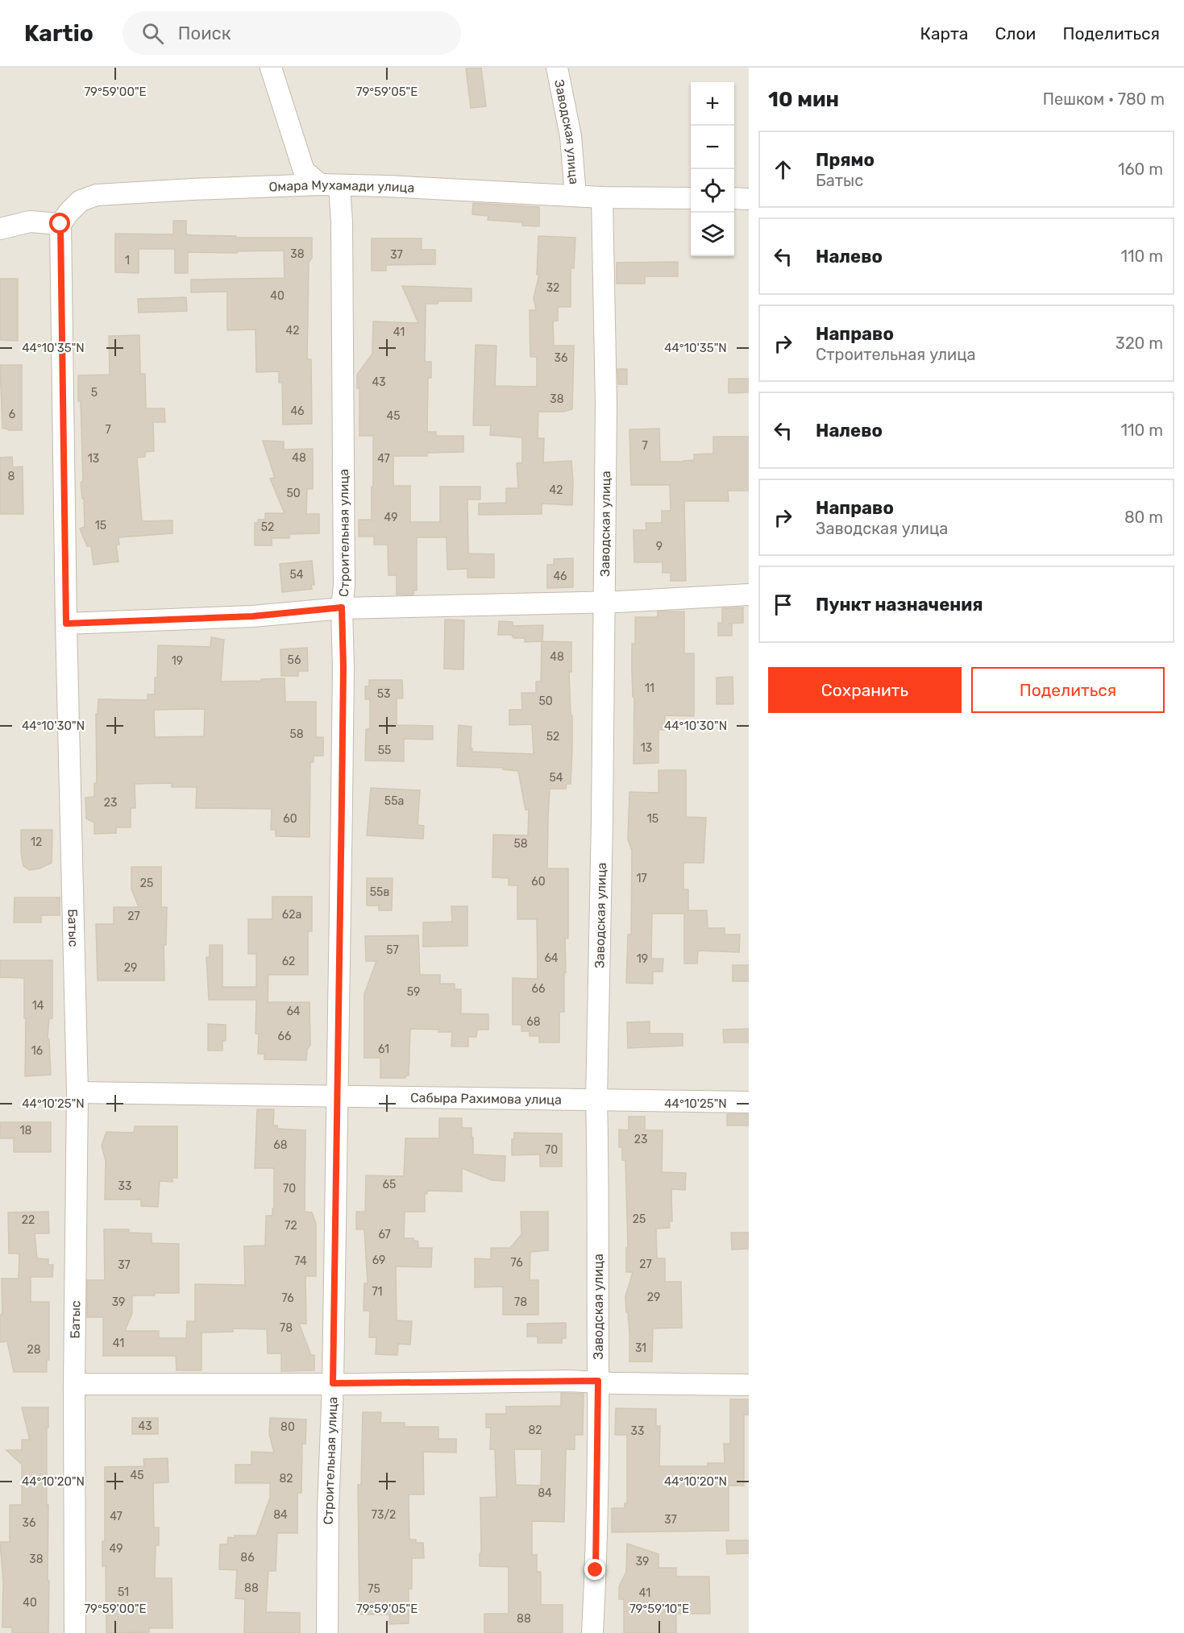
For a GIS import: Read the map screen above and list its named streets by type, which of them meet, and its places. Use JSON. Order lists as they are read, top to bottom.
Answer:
{
  "streets": {
    "street": [
      "Заводская улица",
      "Омара Мухамади улица",
      "Строительная улица",
      "Батыс",
      "Сабыра Рахимова улица"
    ]
  },
  "crossings": [
    ["Заводская улица", "Омара Мухамади улица"],
    ["Заводская улица", "Сабыра Рахимова улица"],
    ["Омара Мухамади улица", "Строительная улица"],
    ["Омара Мухамади улица", "Батыс"],
    ["Строительная улица", "Сабыра Рахимова улица"],
    ["Батыс", "Сабыра Рахимова улица"]
  ],
  "house_numbers": [
    "38",
    "37",
    "1",
    "32",
    "40",
    "42",
    "41",
    "36",
    "43",
    "5",
    "38",
    "46",
    "6",
    "45",
    "7",
    "7",
    "48",
    "13",
    "47",
    "8",
    "42",
    "50",
    "49",
    "15",
    "52",
    "9",
    "54",
    "46",
    "48",
    "56",
    "19",
    "11",
    "53",
    "50",
    "58",
    "52",
    "13",
    "55",
    "54",
    "55а",
    "23",
    "60",
    "15",
    "12",
    "58",
    "17",
    "60",
    "25",
    "55в",
    "62а",
    "27",
    "57",
    "64",
    "19",
    "62",
    "29",
    "66",
    "59",
    "14",
    "64",
    "68",
    "66",
    "61",
    "16",
    "18",
    "23",
    "68",
    "70",
    "65",
    "33",
    "70",
    "25",
    "22",
    "72",
    "67",
    "69",
    "74",
    "76",
    "27",
    "37",
    "71",
    "29",
    "76",
    "39",
    "78",
    "78",
    "41",
    "31",
    "28",
    "43",
    "80",
    "82",
    "33",
    "45",
    "82",
    "84",
    "84",
    "73/2",
    "47",
    "37",
    "36",
    "49",
    "86",
    "38",
    "39",
    "88",
    "75",
    "51",
    "41",
    "40",
    "88"
  ],
  "page": {
    "header": "Kartio",
    "search": "Поиск",
    "nav": ["Карта", "Слои", "Поделиться"],
    "heading": ["10 мин", "Пешком · 780 m"],
    "map_buttons": ["+", "−"],
    "list": [
      ["Прямо", "Батыс", "160 m"],
      ["Налево", "110 m"],
      ["Направо", "Строительная улица", "320 m"],
      ["Налево", "110 m"],
      ["Направо", "Заводская улица", "80 m"],
      "Пункт назначения"
    ],
    "buttons": ["Сохранить", "Поделиться"]
  },
  "coordinates": [
    "79°59'00\"E",
    "79°59'05\"E",
    "44°10'35\"N",
    "44°10'30\"N",
    "44°10'25\"N",
    "44°10'20\"N",
    "79°59'10\"E"
  ]
}
